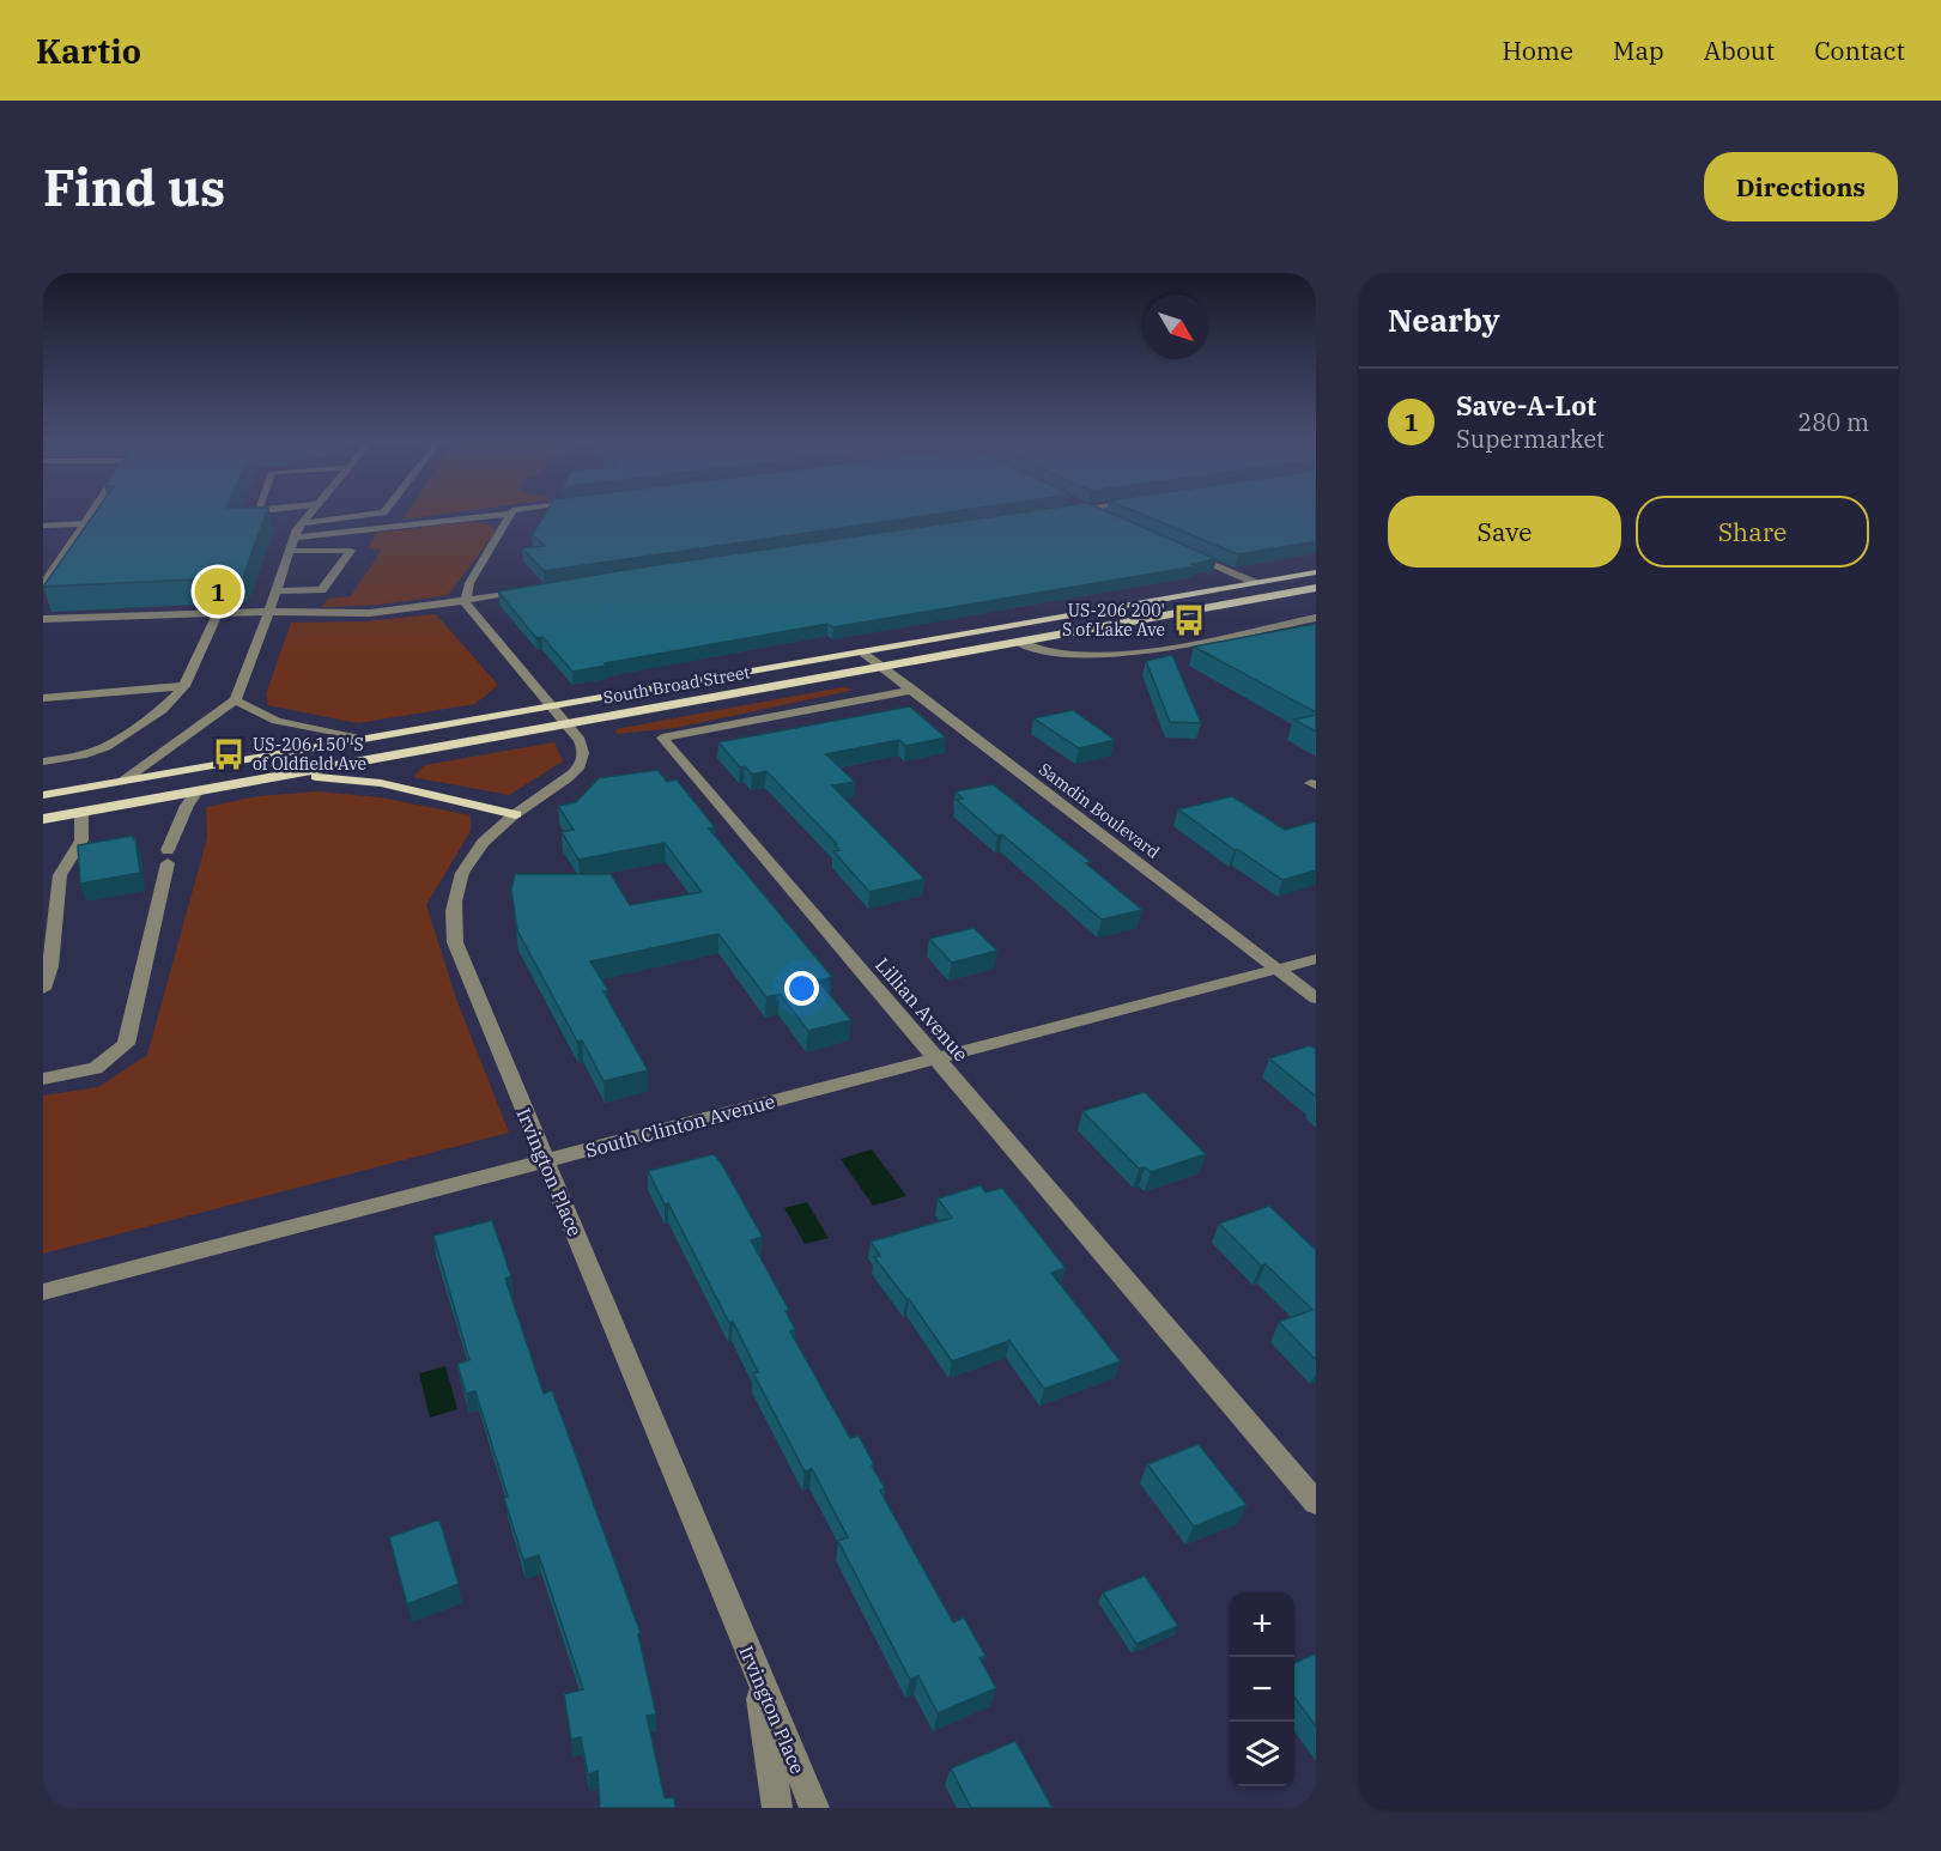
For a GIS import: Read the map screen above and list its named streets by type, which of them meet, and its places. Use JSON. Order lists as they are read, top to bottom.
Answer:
{
  "streets": {
    "main road": ["South Broad Street"],
    "street": [
      "Samdin Boulevard",
      "Lillian Avenue",
      "South Clinton Avenue",
      "Irvington Place"
    ]
  },
  "crossings": [
    ["South Broad Street", "Samdin Boulevard"],
    ["South Broad Street", "Irvington Place"],
    ["Samdin Boulevard", "Lillian Avenue"],
    ["Samdin Boulevard", "South Clinton Avenue"],
    ["Lillian Avenue", "South Clinton Avenue"],
    ["South Clinton Avenue", "Irvington Place"]
  ],
  "places": {
    "bus stop": ["US-206 200' S of Lake Ave", "US-206 150' S of Oldfield Ave"]
  },
  "north": "bottom right",
  "page": {
    "header": "Kartio",
    "nav": [
      "Home",
      "Map",
      "About",
      "Contact"
    ],
    "buttons": [
      "Directions",
      ["Save", "Share"]
    ],
    "title": "Find us",
    "heading": "Nearby",
    "list": [
      {
        "mark": "1",
        "name": "Save-A-Lot",
        "note": "Supermarket",
        "value": "280 m"
      }
    ],
    "pins": "1",
    "map_buttons": ["+", "−"]
  }
}
